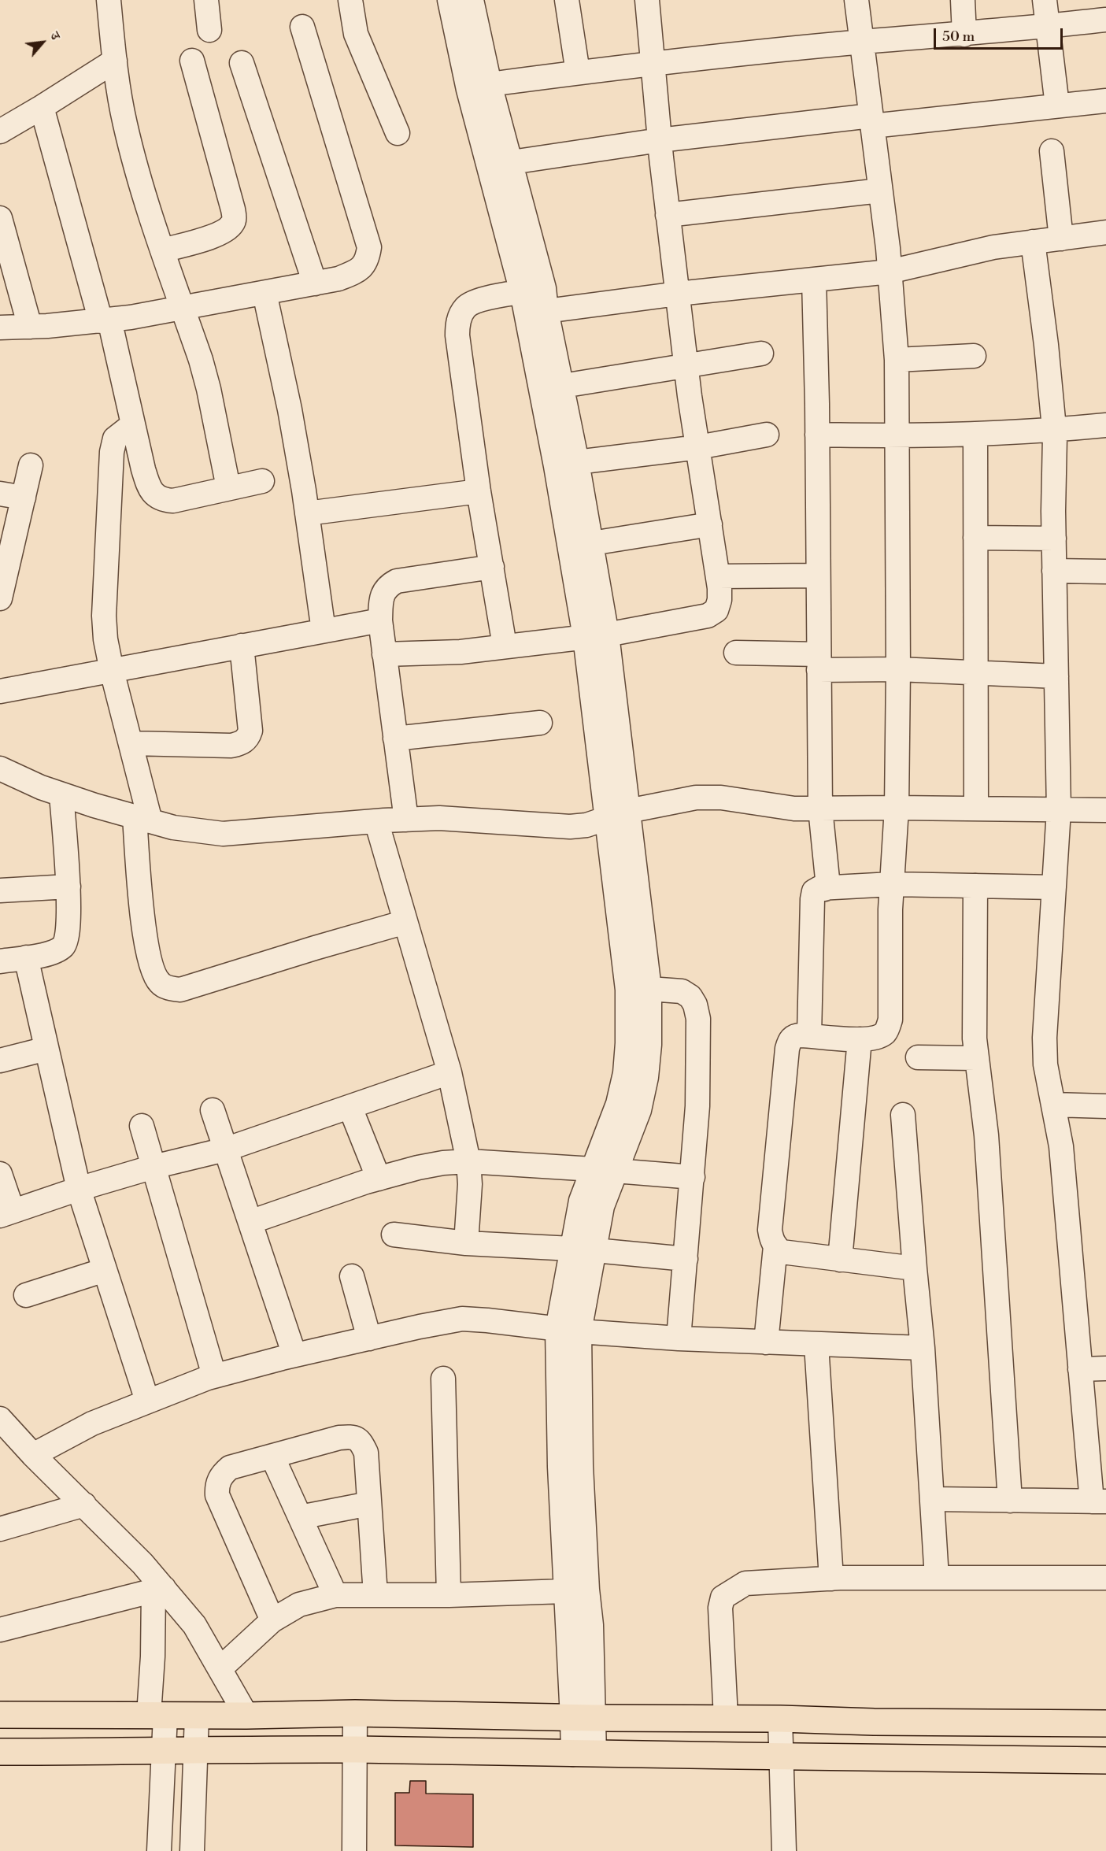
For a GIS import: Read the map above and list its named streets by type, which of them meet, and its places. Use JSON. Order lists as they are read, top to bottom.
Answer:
{
  "scale_bar": "50 m",
  "north": "top right"
}
